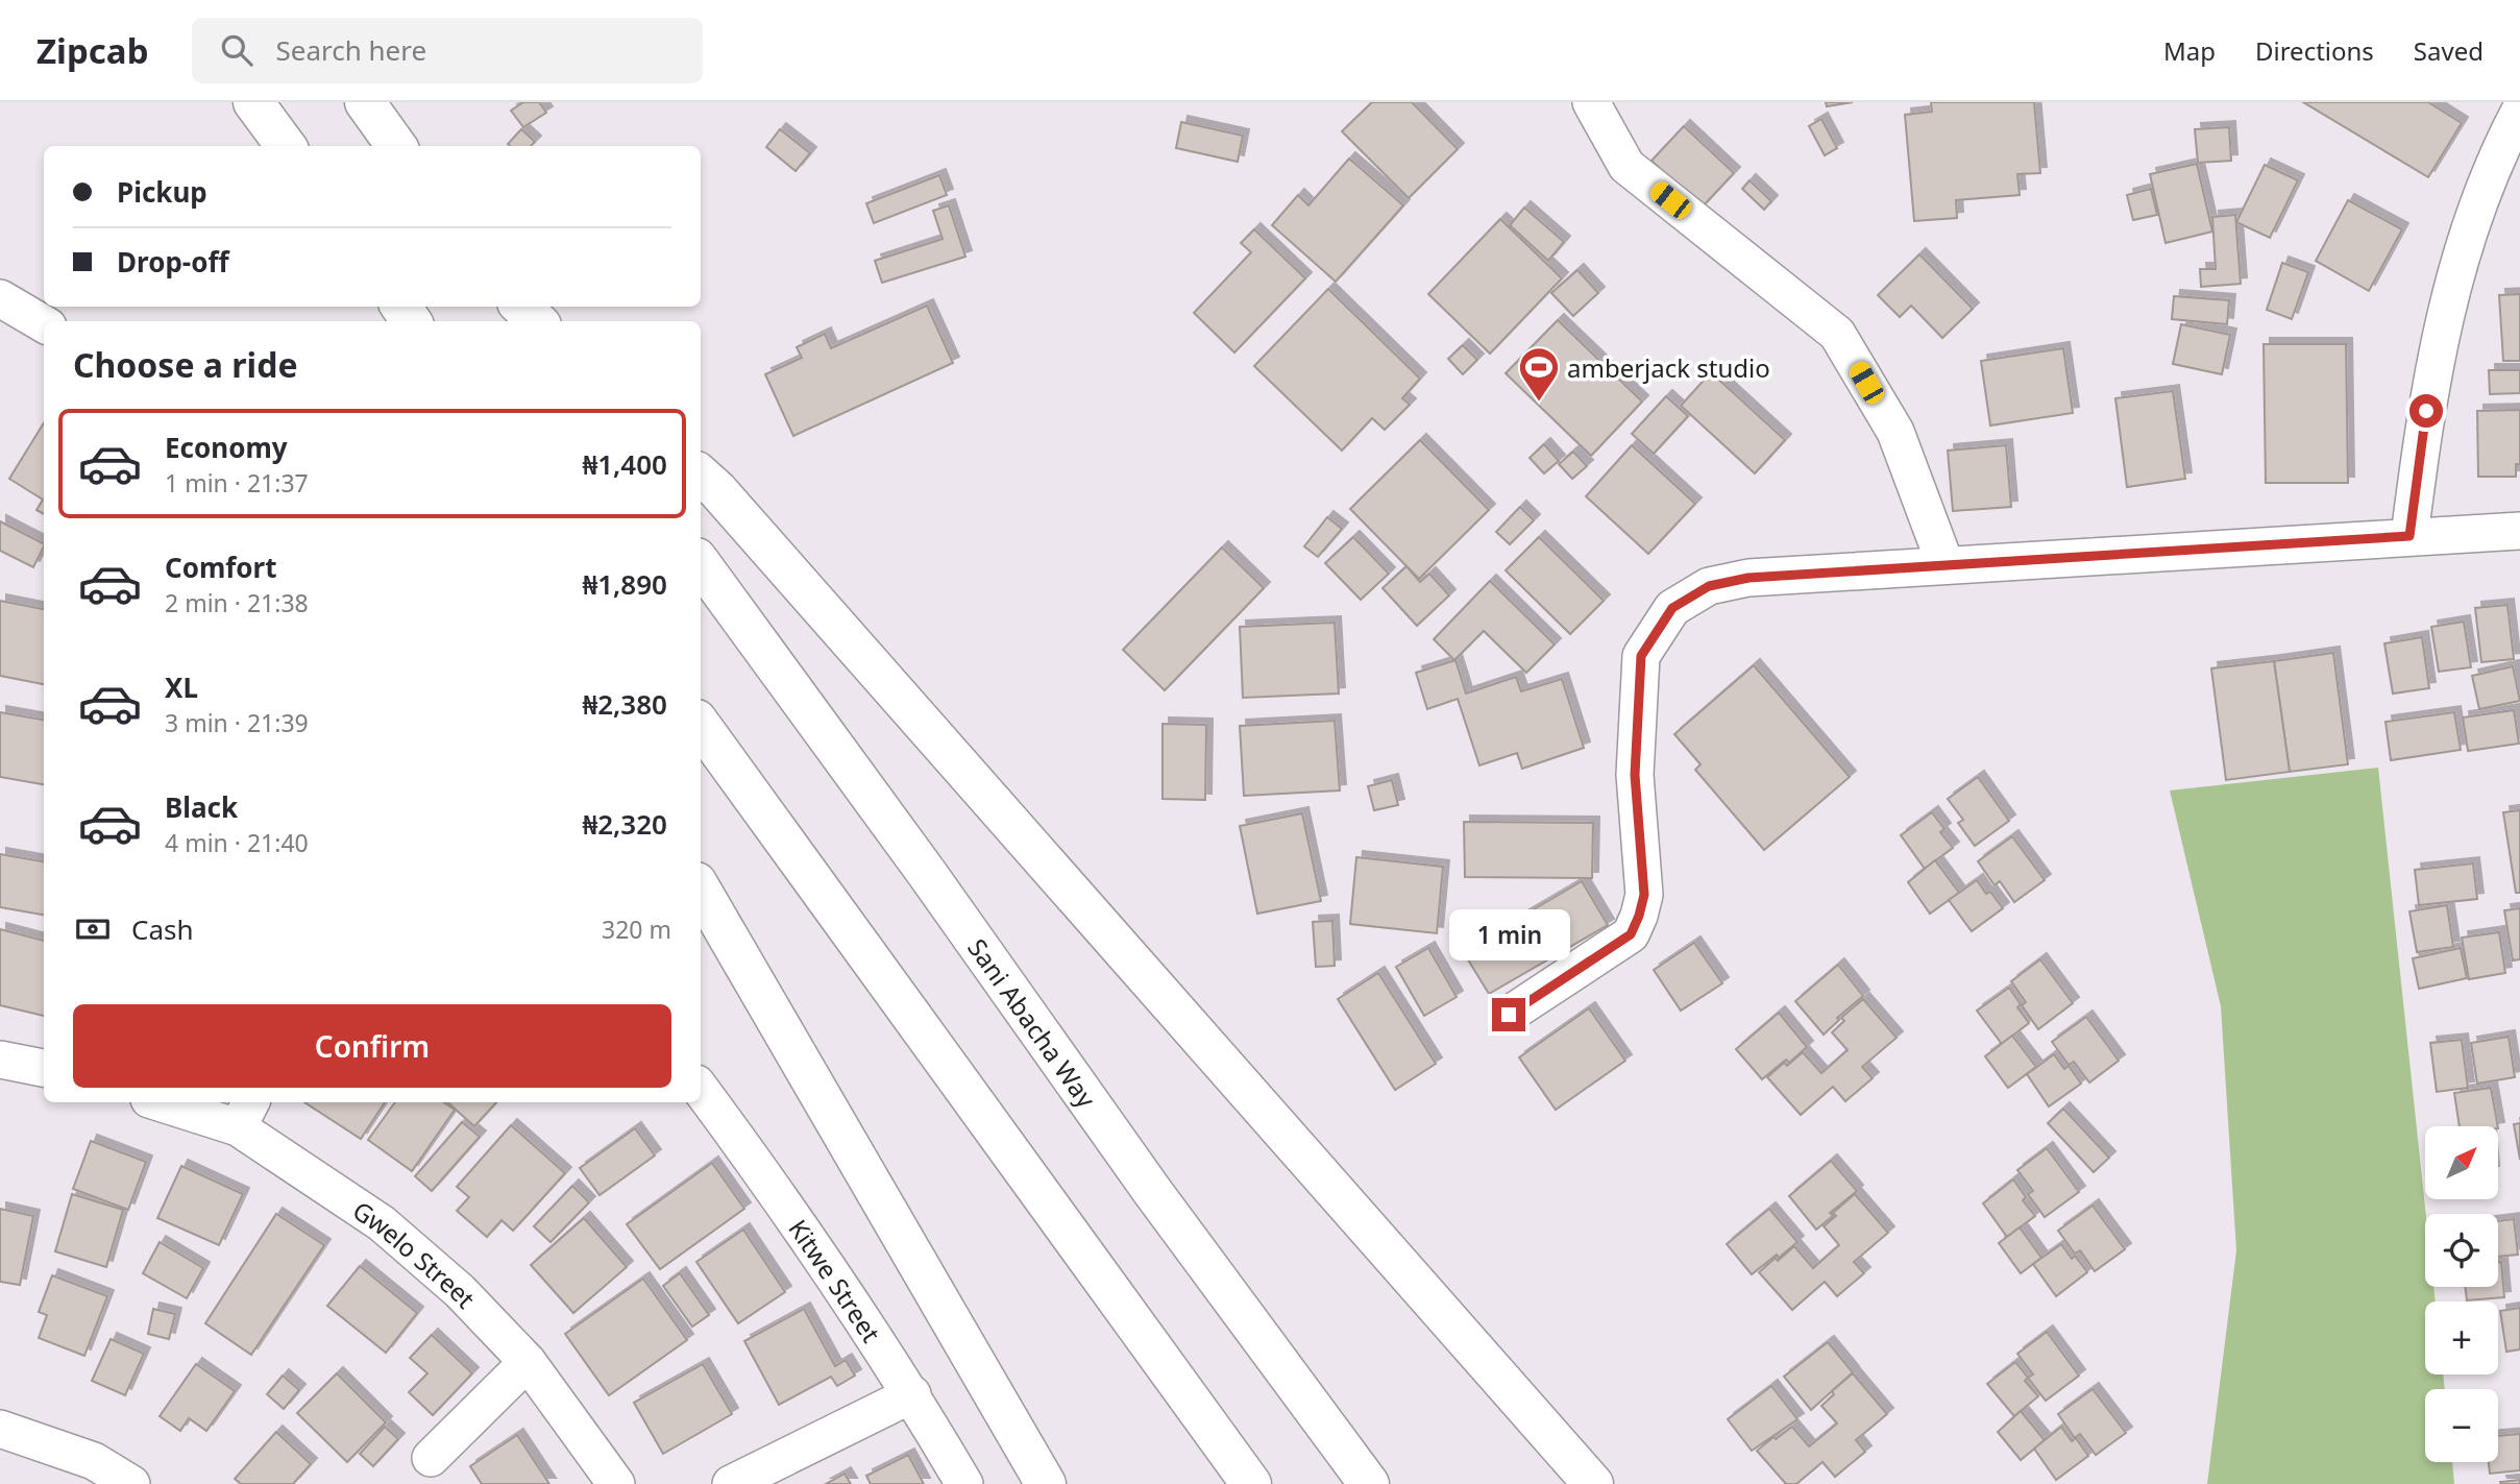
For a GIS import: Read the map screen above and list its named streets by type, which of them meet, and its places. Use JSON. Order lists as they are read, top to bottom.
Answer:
{
  "streets": {
    "highway": ["Sani Abacha Way"],
    "street": ["Gwelo Street", "Kitwe Street"]
  },
  "places": {
    "sports": ["amberjack studio"]
  },
  "north": "top right",
  "page": {
    "header": "Zipcab",
    "search": "Search here",
    "nav": ["Map", "Directions", "Saved"],
    "banner": ["Pickup", "Drop-off"],
    "heading": "Choose a ride",
    "list": [
      {
        "name": "Economy",
        "note": "1 min · 21:37",
        "value": "₦1,400"
      },
      {
        "name": "Comfort",
        "note": "2 min · 21:38",
        "value": "₦1,890"
      },
      {
        "name": "XL",
        "note": "3 min · 21:39",
        "value": "₦2,380"
      },
      {
        "name": "Black",
        "note": "4 min · 21:40",
        "value": "₦2,320"
      }
    ],
    "pay": ["Cash", "320 m"],
    "bubble": "1 min",
    "buttons": "Confirm",
    "map_buttons": ["+", "−"]
  }
}
